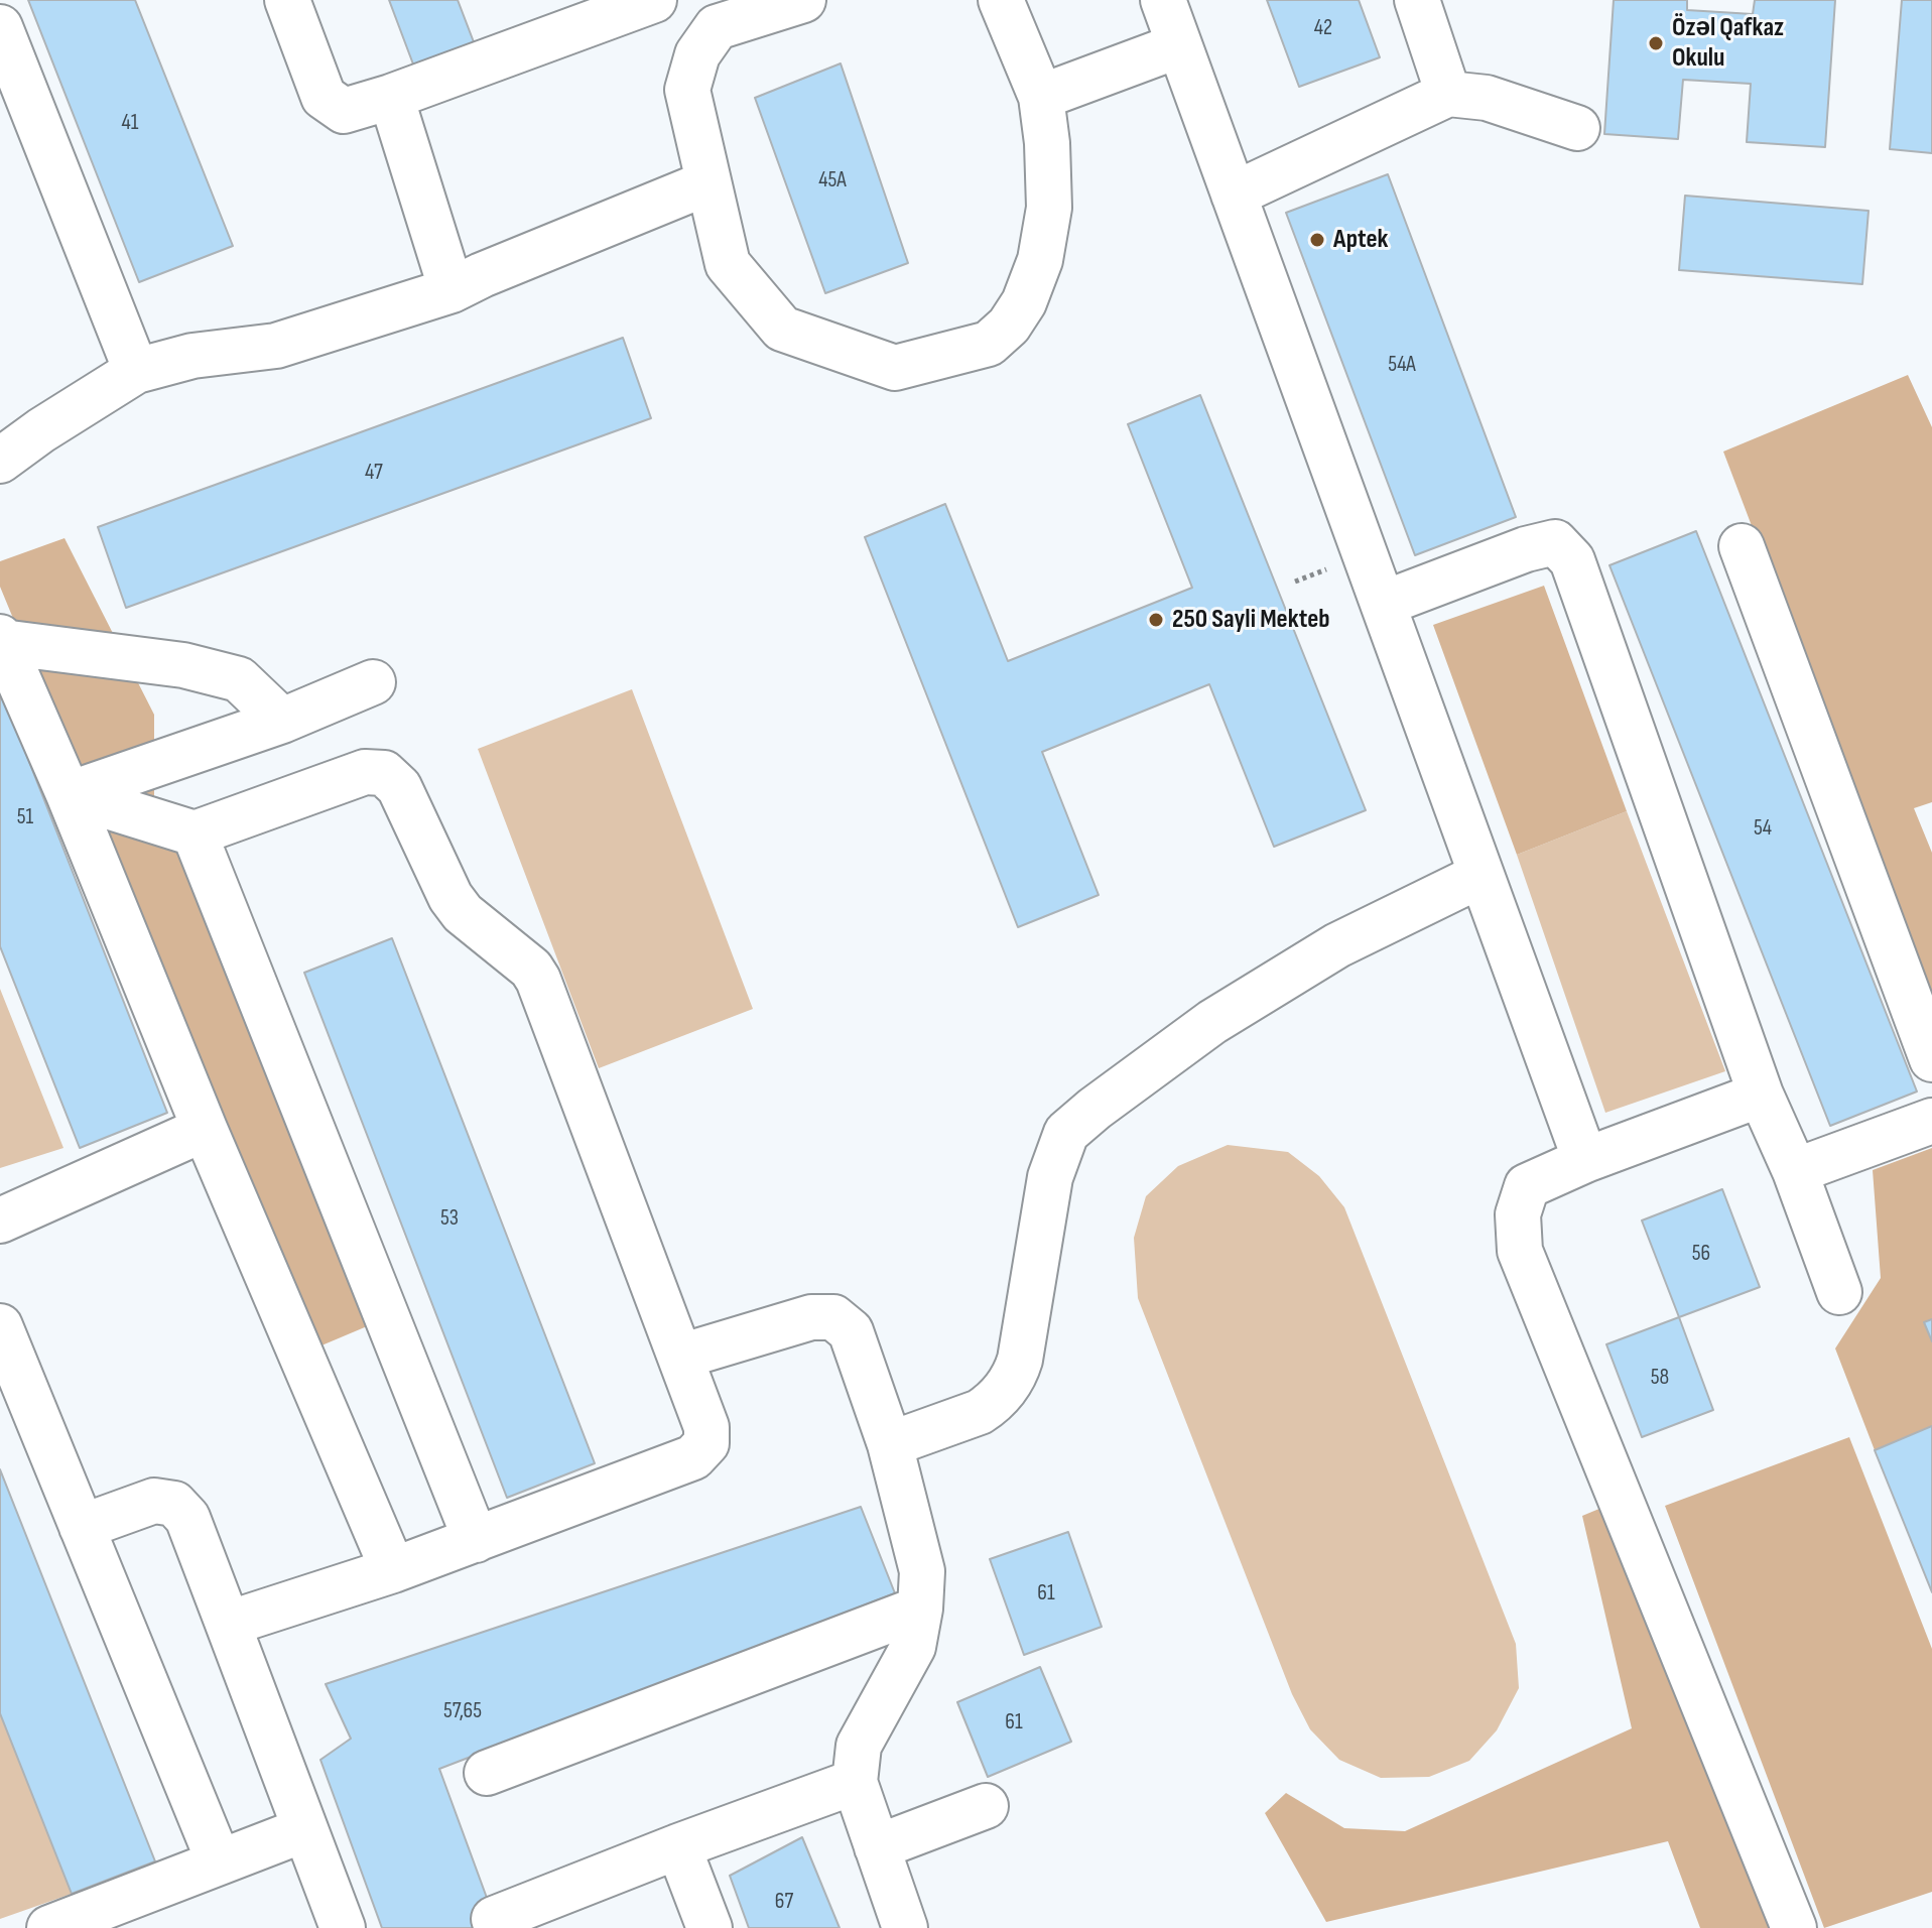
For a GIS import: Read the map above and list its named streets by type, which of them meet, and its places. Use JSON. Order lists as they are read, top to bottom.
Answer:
{
  "places": ["Özəl Qafkaz Okulu", "Aptek", "250 Sayli Mekteb"],
  "house_numbers": [
    "42",
    "41",
    "45A",
    "54A",
    "47",
    "51",
    "54",
    "53",
    "56",
    "58",
    "61",
    "57,65",
    "61",
    "67"
  ]
}
